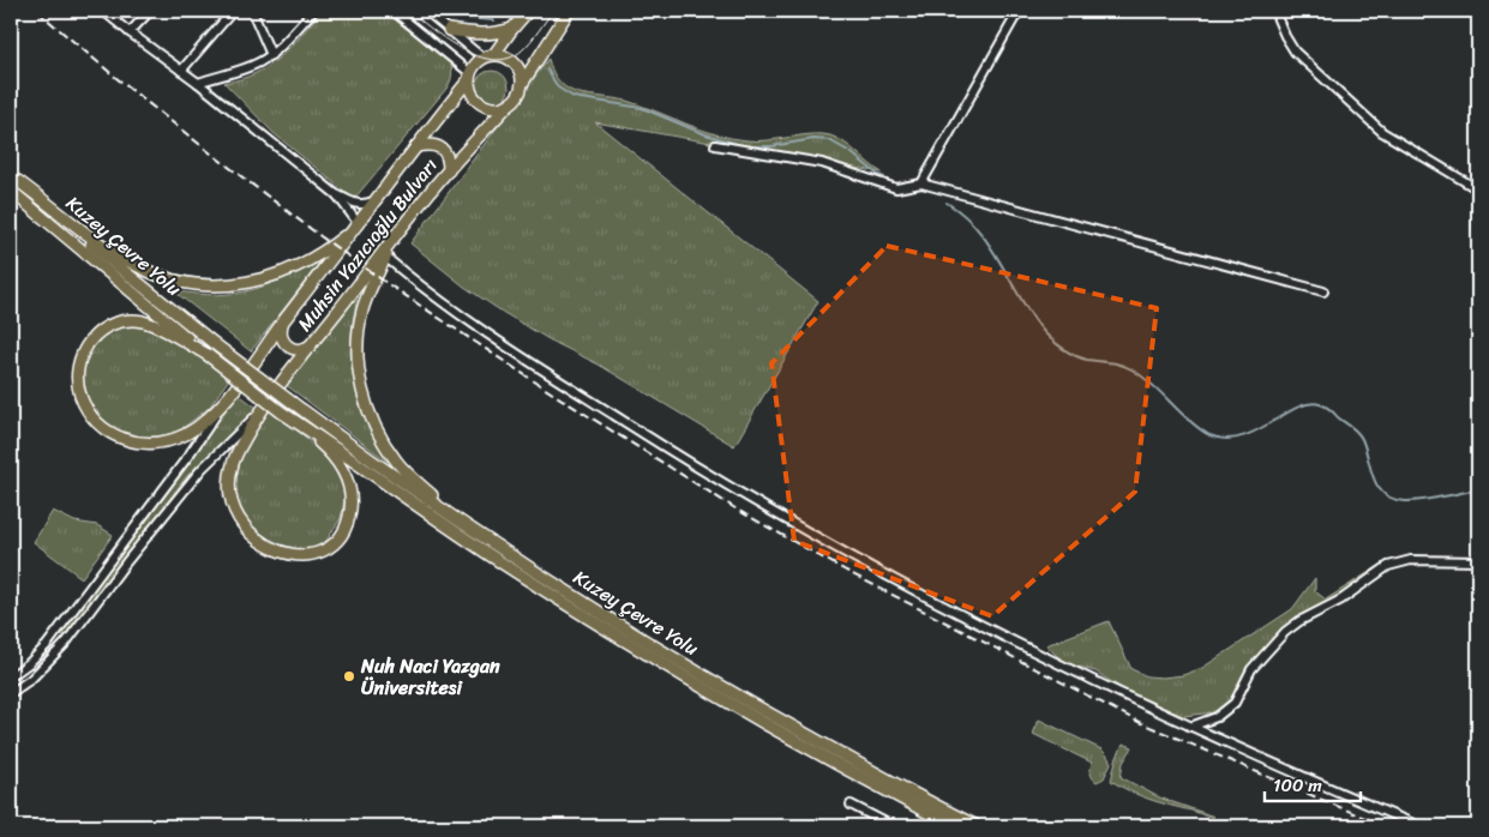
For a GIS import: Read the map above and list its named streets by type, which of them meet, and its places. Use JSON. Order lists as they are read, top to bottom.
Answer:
{
  "streets": {
    "highway": ["Muhsin Yazıcıoğlu Bulvarı", "Kuzey Çevre Yolu"]
  },
  "crossings": [
    ["Muhsin Yazıcıoğlu Bulvarı", "Kuzey Çevre Yolu"]
  ],
  "places": ["Nuh Naci Yazgan Üniversitesi"],
  "scale_bar": "100 m"
}
